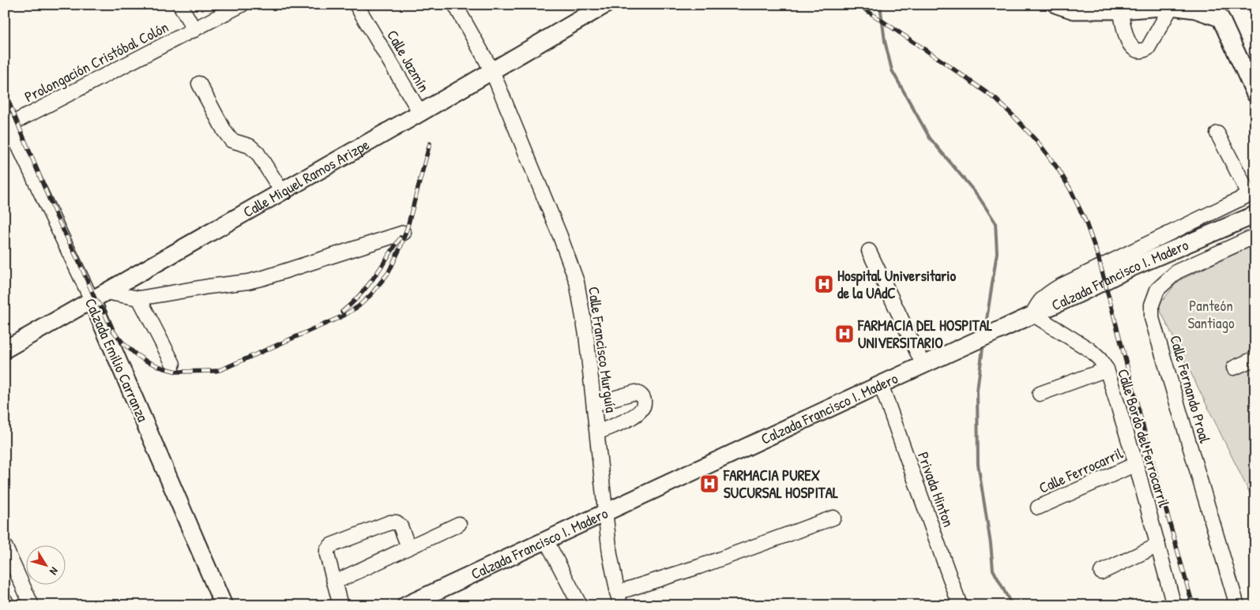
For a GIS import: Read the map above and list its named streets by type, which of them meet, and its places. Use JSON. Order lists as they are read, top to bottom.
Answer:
{
  "streets": {
    "main road": ["Calle Miguel Ramos Arizpe", "Calzada Francisco I. Madero", "Calzada Emilio Carranza"],
    "street": [
      "Calle Jazmín",
      "Prolongación Cristóbal Colón",
      "Calle Francisco Murguía",
      "Calle Fernando Proal",
      "Calle Bordo del Ferrocarril",
      "Calle Ferrocarril",
      "Privada Hinton"
    ]
  },
  "crossings": [
    ["Calle Jazmín", "Calle Miguel Ramos Arizpe"],
    ["Prolongación Cristóbal Colón", "Calzada Emilio Carranza"],
    ["Calle Miguel Ramos Arizpe", "Calle Francisco Murguía"],
    ["Calle Miguel Ramos Arizpe", "Calzada Emilio Carranza"],
    ["Calzada Francisco I. Madero", "Calle Francisco Murguía"],
    ["Calzada Francisco I. Madero", "Calle Bordo del Ferrocarril"],
    ["Calzada Francisco I. Madero", "Privada Hinton"],
    ["Calle Bordo del Ferrocarril", "Calle Ferrocarril"]
  ],
  "parks": ["Panteón Santiago"],
  "places": {
    "hospital": ["Hospital Universitario de la UAdC", "FARMACIA DEL HOSPITAL UNIVERSITARIO", "FARMACIA PUREX SUCURSAL HOSPITAL"]
  },
  "north": "bottom right"
}
